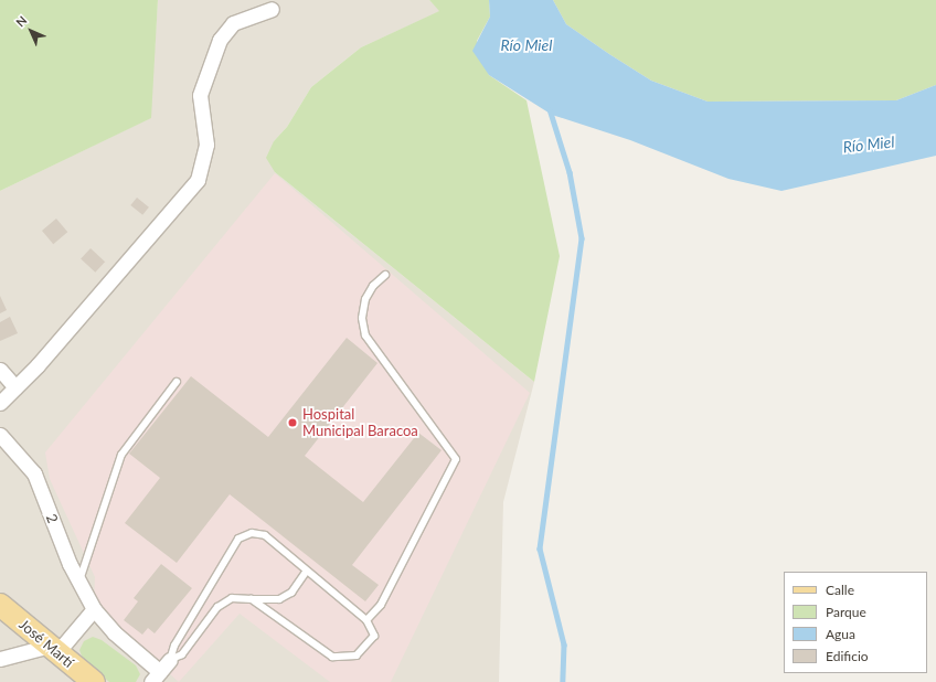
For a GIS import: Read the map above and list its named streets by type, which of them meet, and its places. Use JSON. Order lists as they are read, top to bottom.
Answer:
{
  "streets": {
    "main road": ["José Martí"],
    "street": ["2"]
  },
  "water": ["Río Miel"],
  "places": ["Hospital Municipal Baracoa"],
  "legend": [
    "Calle",
    "Parque",
    "Agua",
    "Edificio"
  ],
  "north": "top left"
}
